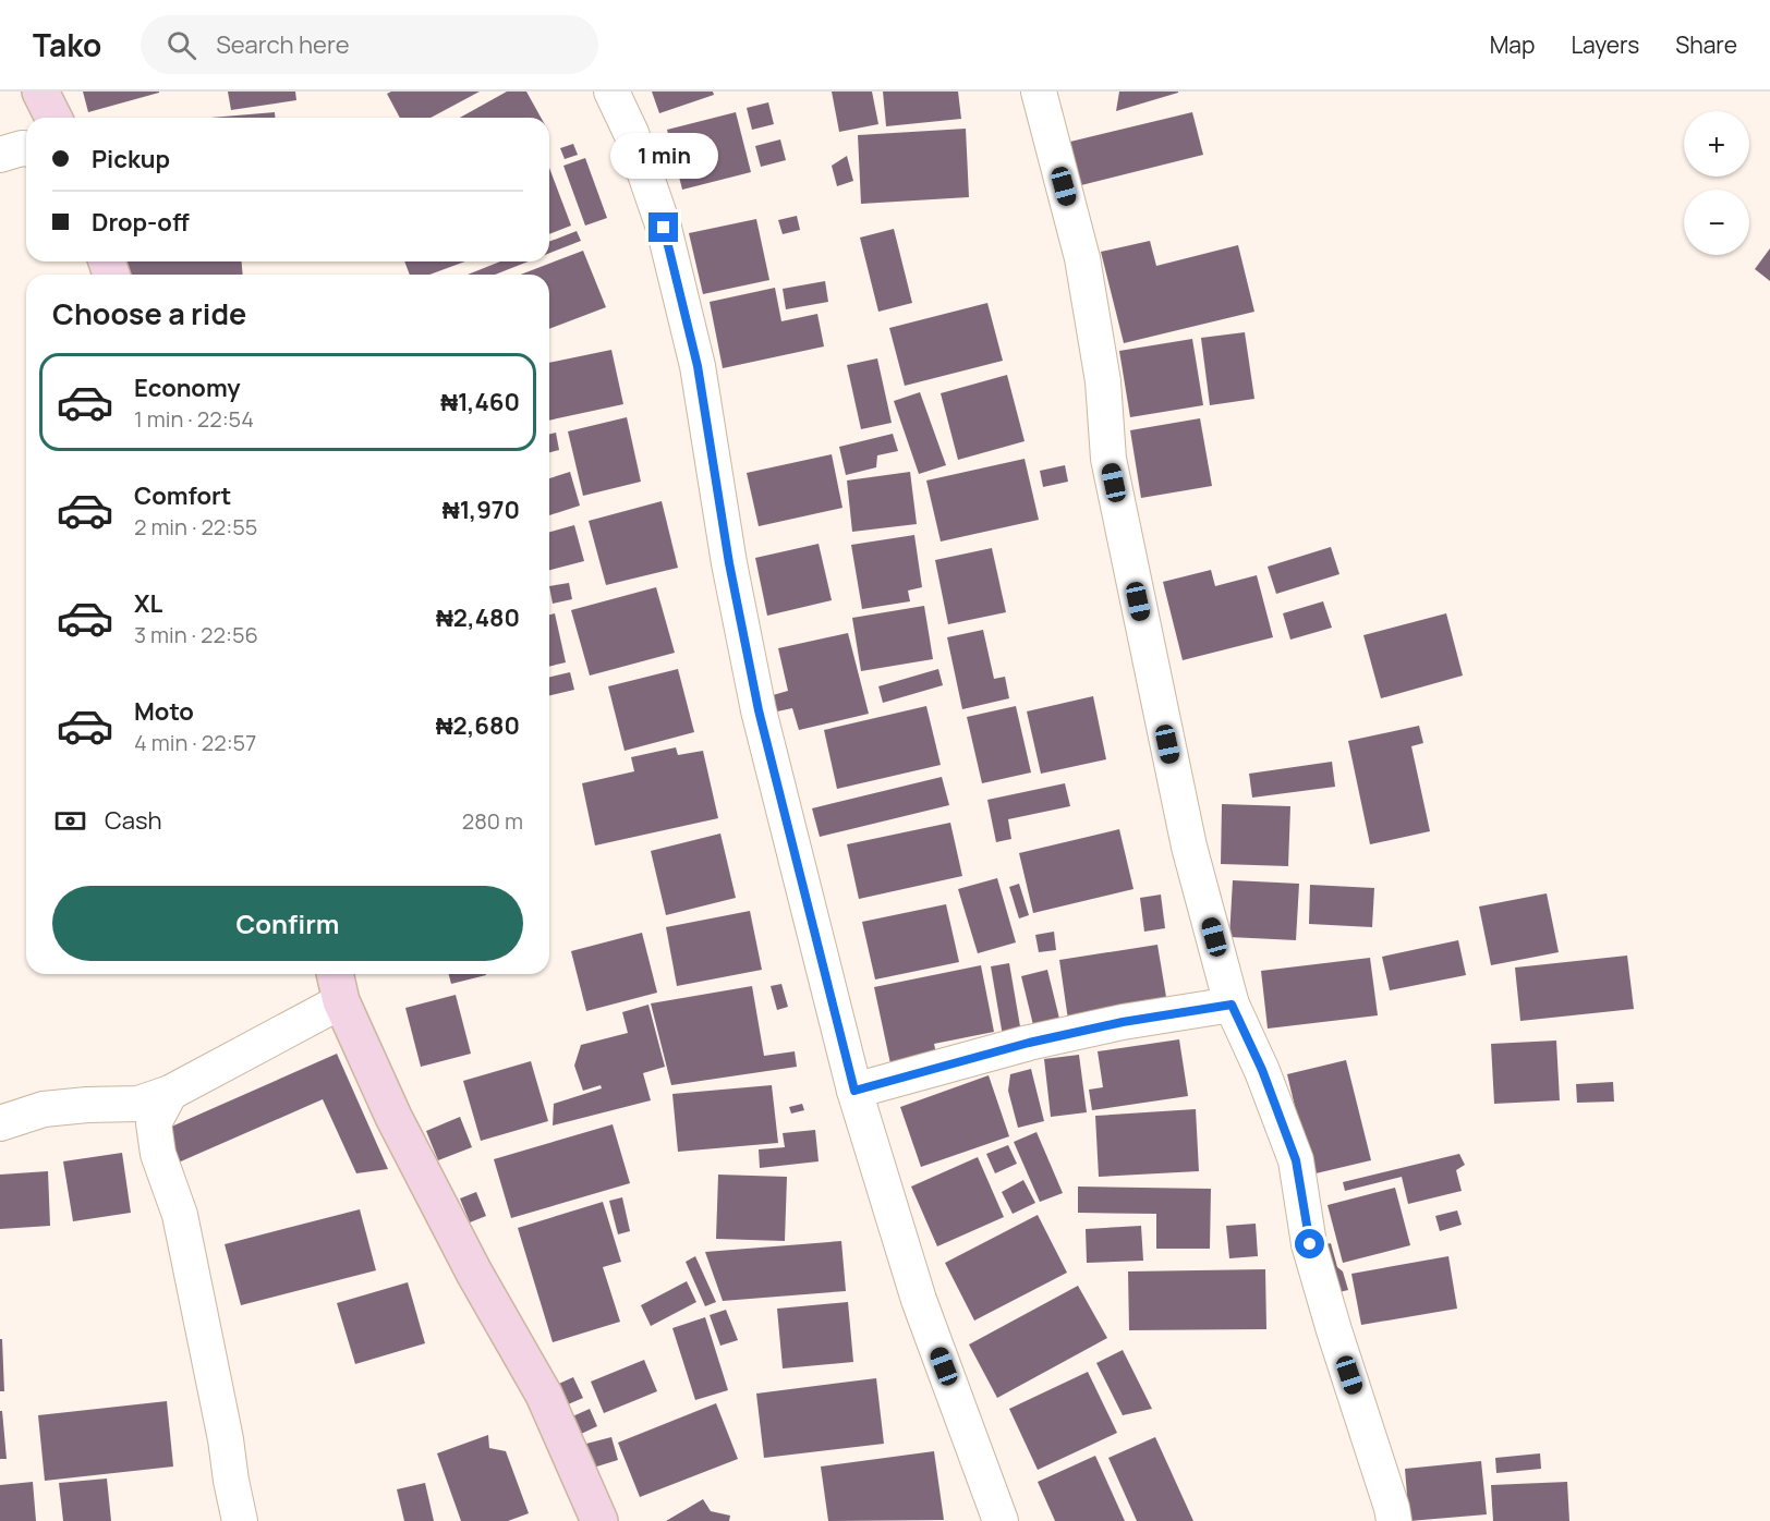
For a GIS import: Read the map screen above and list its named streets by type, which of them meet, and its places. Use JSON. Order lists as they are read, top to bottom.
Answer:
{
  "page": {
    "header": "Tako",
    "search": "Search here",
    "nav": ["Map", "Layers", "Share"],
    "map_buttons": ["+", "−"],
    "banner": ["Pickup", "Drop-off"],
    "bubble": "1 min",
    "heading": "Choose a ride",
    "list": [
      {
        "name": "Economy",
        "note": "1 min · 22:54",
        "value": "₦1,460"
      },
      {
        "name": "Comfort",
        "note": "2 min · 22:55",
        "value": "₦1,970"
      },
      {
        "name": "XL",
        "note": "3 min · 22:56",
        "value": "₦2,480"
      },
      {
        "name": "Moto",
        "note": "4 min · 22:57",
        "value": "₦2,680"
      }
    ],
    "pay": ["Cash", "280 m"],
    "buttons": "Confirm"
  }
}
